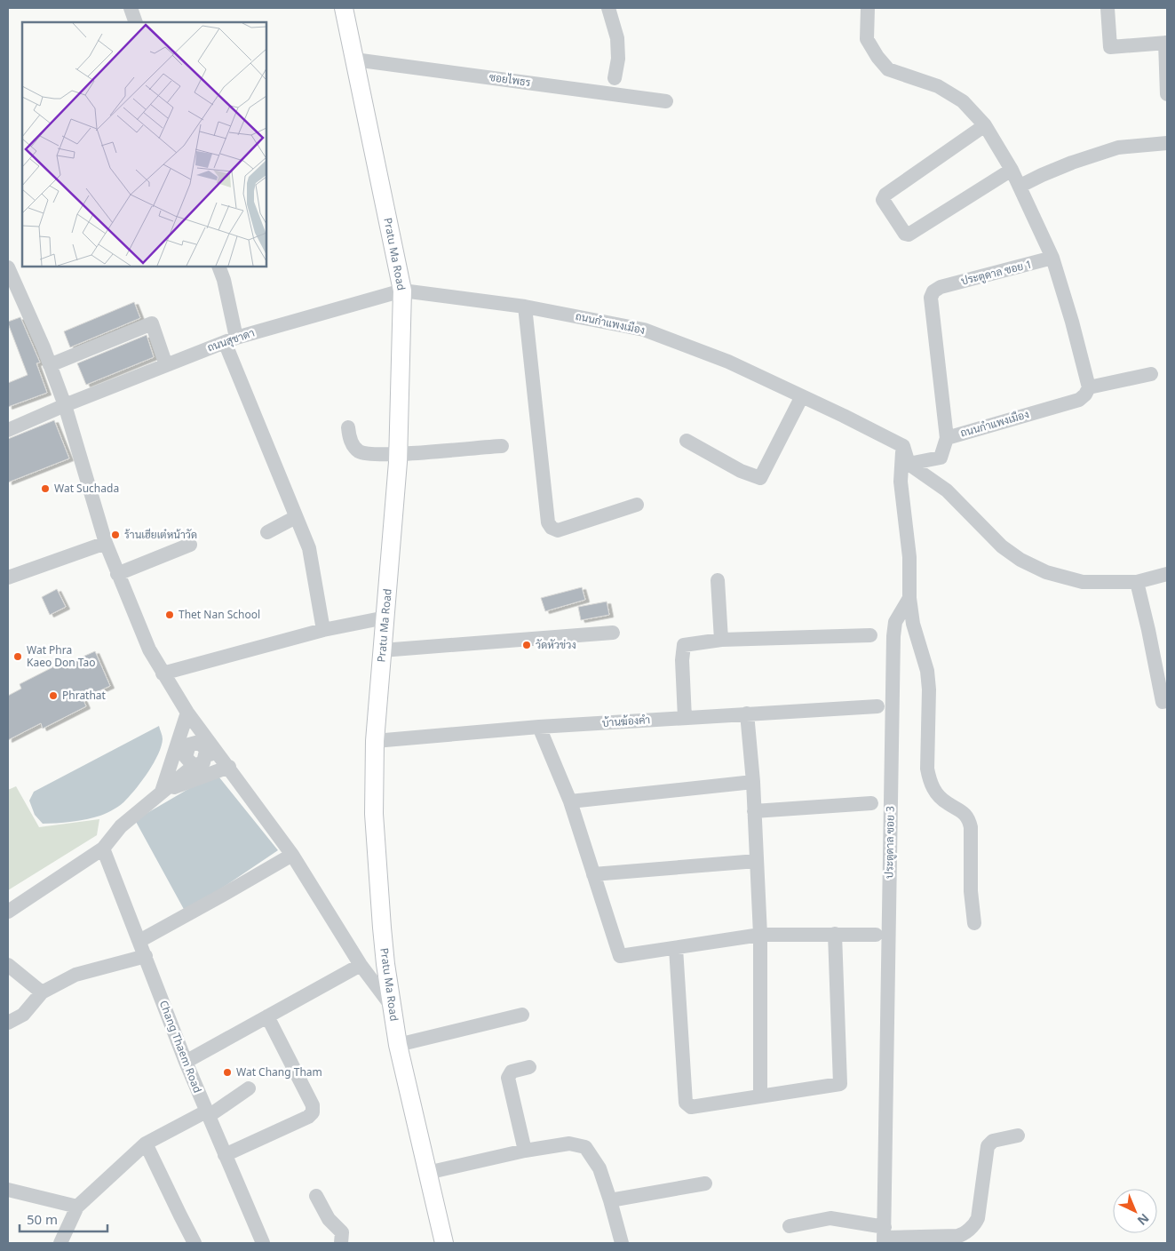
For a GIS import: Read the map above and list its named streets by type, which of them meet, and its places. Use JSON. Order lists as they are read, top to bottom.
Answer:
{
  "streets": {
    "main road": ["Pratu Ma Road"],
    "street": [
      "ซอยไพธร",
      "ประตูดาล ซอย 1",
      "ถนนกำแพงเมือง",
      "ถนนสุชาดา",
      "บ้านฆ้องคำ",
      "ประตูดาล ซอย 3",
      "Chang Thaem Road"
    ]
  },
  "crossings": [
    ["ซอยไพธร", "Pratu Ma Road"],
    ["Pratu Ma Road", "ถนนกำแพงเมือง"],
    ["Pratu Ma Road", "ถนนสุชาดา"],
    ["Pratu Ma Road", "บ้านฆ้องคำ"],
    ["ประตูดาล ซอย 1", "ถนนกำแพงเมือง"],
    ["ถนนกำแพงเมือง", "ถนนสุชาดา"]
  ],
  "places": [
    "Wat Suchada",
    "ร้านเฮียเต๋หน้าวัด",
    "Thet Nan School",
    "วัดหัวข่วง",
    "Wat Phra Kaeo Don Tao",
    "Phrathat",
    "Wat Chang Tham"
  ],
  "scale_bar": "50 m",
  "north": "bottom right"
}
